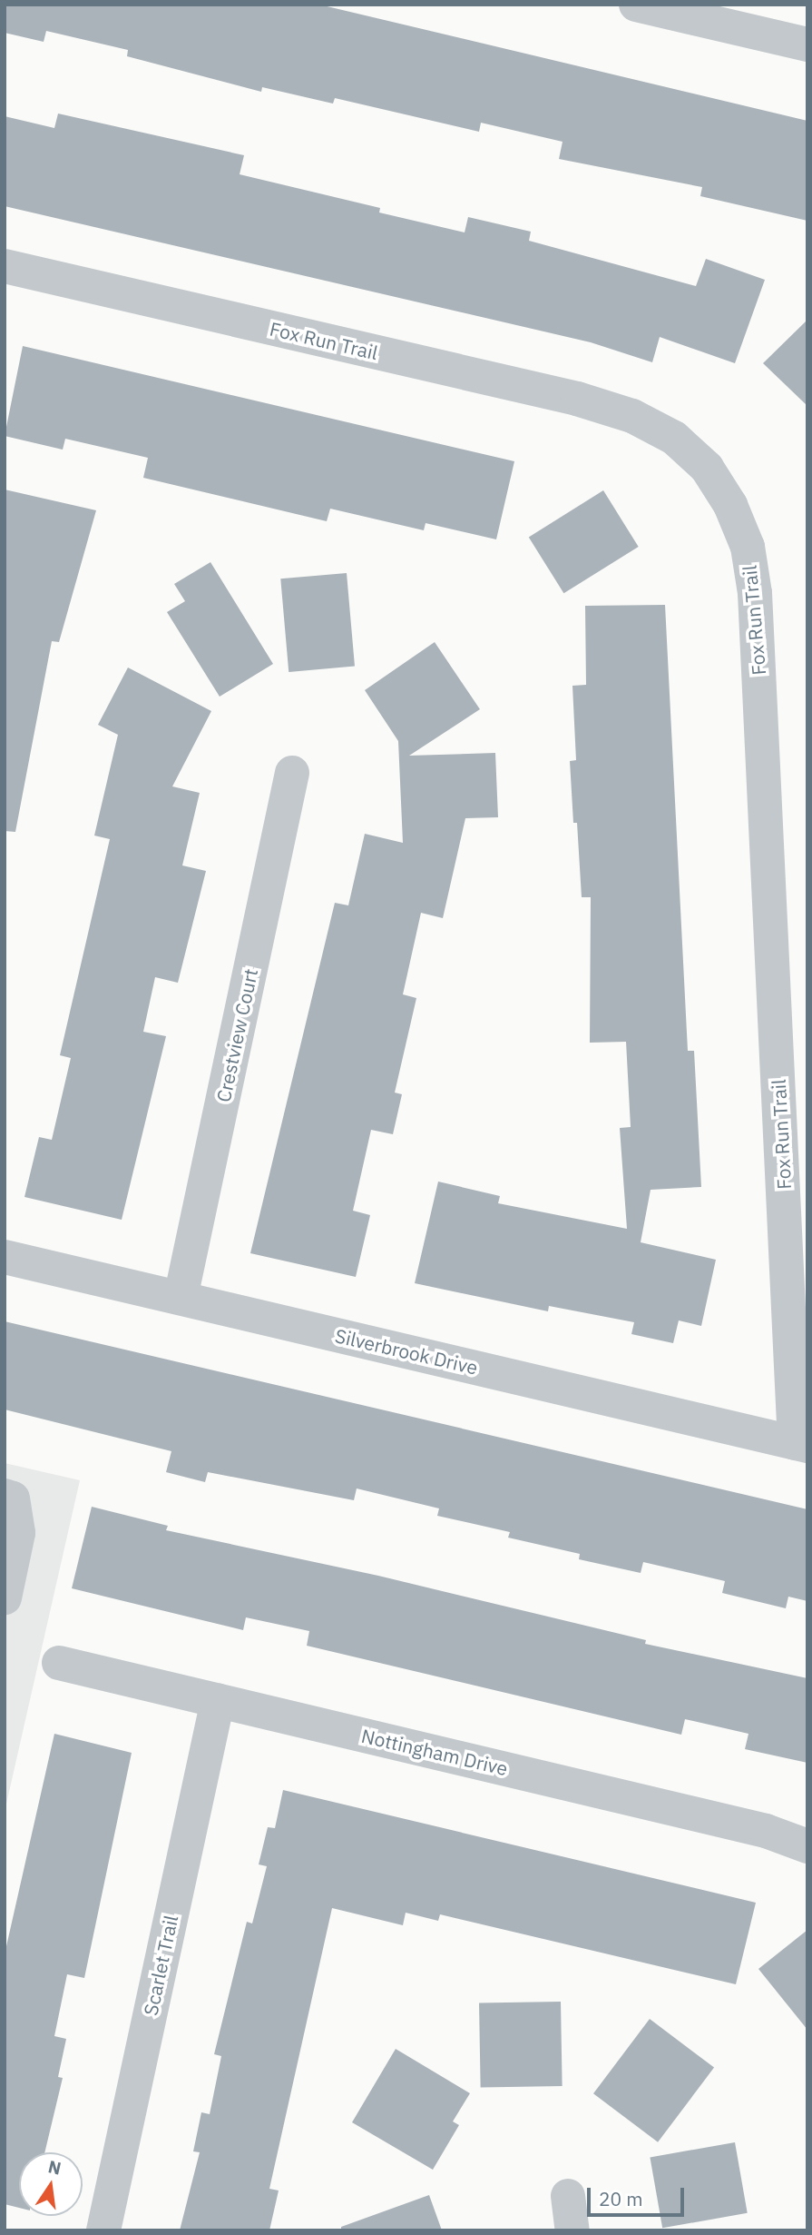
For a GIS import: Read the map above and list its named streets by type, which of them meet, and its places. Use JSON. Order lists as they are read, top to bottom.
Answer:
{
  "streets": {
    "street": [
      "Fox Run Trail",
      "Crestview Court",
      "Silverbrook Drive",
      "Nottingham Drive",
      "Scarlet Trail"
    ]
  },
  "crossings": [
    ["Fox Run Trail", "Silverbrook Drive"],
    ["Crestview Court", "Silverbrook Drive"],
    ["Nottingham Drive", "Scarlet Trail"]
  ],
  "scale_bar": "20 m",
  "north": "top"
}
